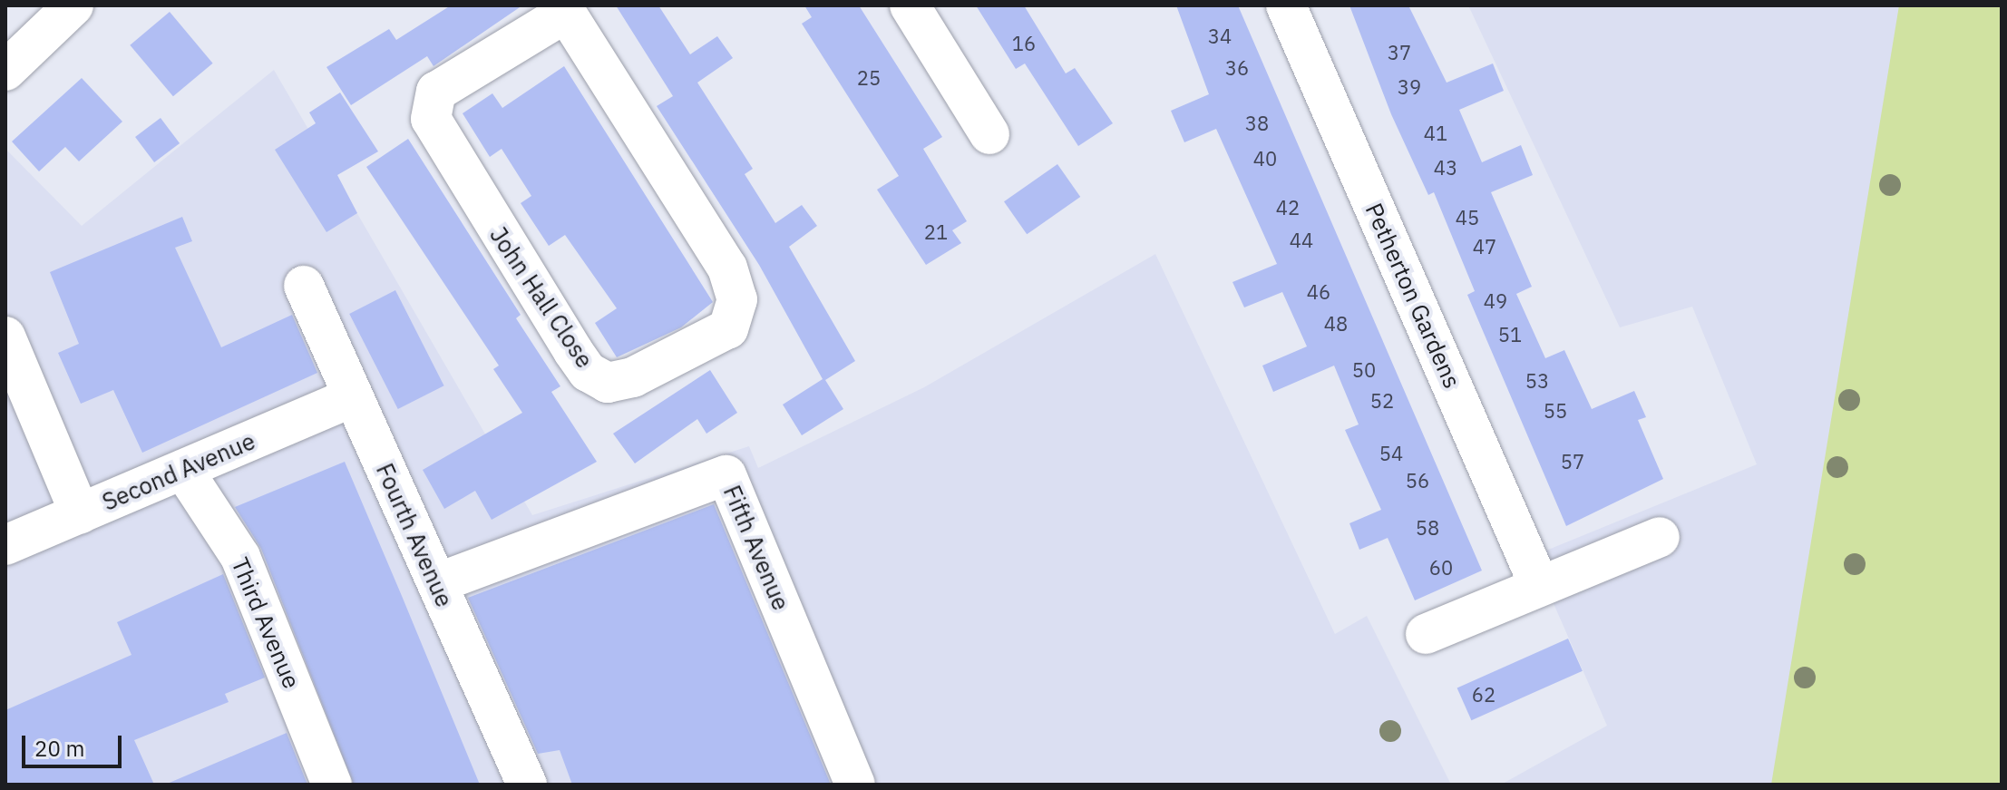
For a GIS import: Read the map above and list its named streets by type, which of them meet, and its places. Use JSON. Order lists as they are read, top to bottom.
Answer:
{
  "streets": {
    "street": [
      "Petherton Gardens",
      "John Hall Close",
      "Second Avenue",
      "Fourth Avenue",
      "Fifth Avenue",
      "Third Avenue"
    ]
  },
  "crossings": [
    ["Second Avenue", "Fourth Avenue"],
    ["Second Avenue", "Third Avenue"],
    ["Fourth Avenue", "Fifth Avenue"]
  ],
  "house_numbers": [
    "34",
    "16",
    "37",
    "36",
    "25",
    "39",
    "38",
    "41",
    "40",
    "43",
    "42",
    "45",
    "21",
    "44",
    "47",
    "46",
    "49",
    "48",
    "51",
    "50",
    "53",
    "52",
    "55",
    "54",
    "57",
    "56",
    "58",
    "60",
    "62"
  ],
  "scale_bar": "20 m"
}
